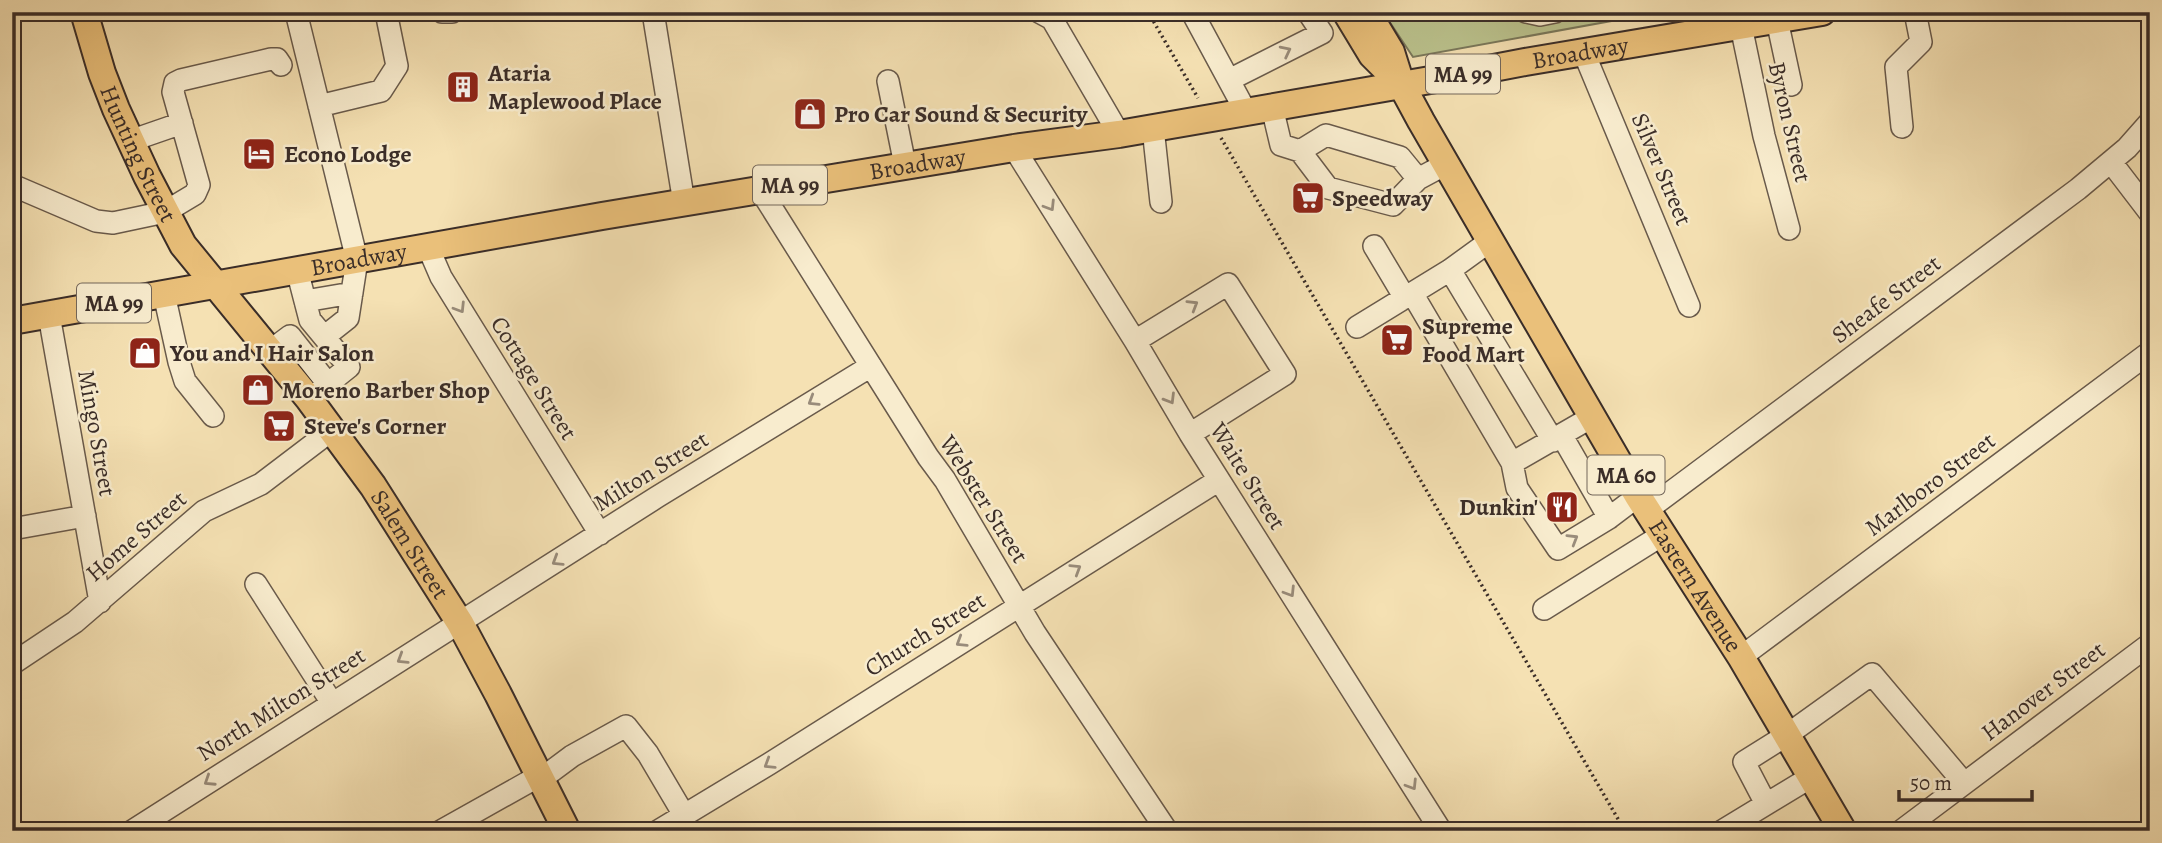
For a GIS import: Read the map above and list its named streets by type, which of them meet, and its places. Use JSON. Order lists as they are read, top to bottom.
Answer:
{
  "streets": {
    "main road": [
      "Broadway",
      "MA 99",
      "Hunting Street",
      "MA 60",
      "Salem Street",
      "Eastern Avenue"
    ],
    "street": [
      "Byron Street",
      "Silver Street",
      "Sheafe Street",
      "Cottage Street",
      "Mingo Street",
      "Milton Street",
      "Waite Street",
      "Marlboro Street",
      "Webster Street",
      "Home Street",
      "Church Street",
      "Hanover Street",
      "North Milton Street"
    ]
  },
  "crossings": [
    ["Broadway", "Byron Street"],
    ["Broadway", "Hunting Street"],
    ["Broadway", "Silver Street"],
    ["Broadway", "Cottage Street"],
    ["Broadway", "Mingo Street"],
    ["Broadway", "Waite Street"],
    ["Broadway", "Webster Street"],
    ["Broadway", "Salem Street"],
    ["Broadway", "Eastern Avenue"],
    ["Hunting Street", "Salem Street"],
    ["Sheafe Street", "Eastern Avenue"],
    ["Cottage Street", "Milton Street"],
    ["Mingo Street", "Home Street"],
    ["Milton Street", "Webster Street"],
    ["Milton Street", "Salem Street"],
    ["Milton Street", "North Milton Street"],
    ["Waite Street", "Church Street"],
    ["Marlboro Street", "Eastern Avenue"],
    ["Webster Street", "Church Street"],
    ["Home Street", "Salem Street"],
    ["Salem Street", "North Milton Street"]
  ],
  "one_way": ["Cottage Street", "Milton Street", "Waite Street"],
  "places": {
    "building": ["Ataria Maplewood Place"],
    "shop": ["Pro Car Sound & Security", "You and I Hair Salon", "Moreno Barber Shop"],
    "hotel": ["Econo Lodge"],
    "supermarket": ["Speedway", "Supreme Food Mart", "Steve's Corner"],
    "restaurant": ["Dunkin'"]
  },
  "scale_bar": "50 m"
}
